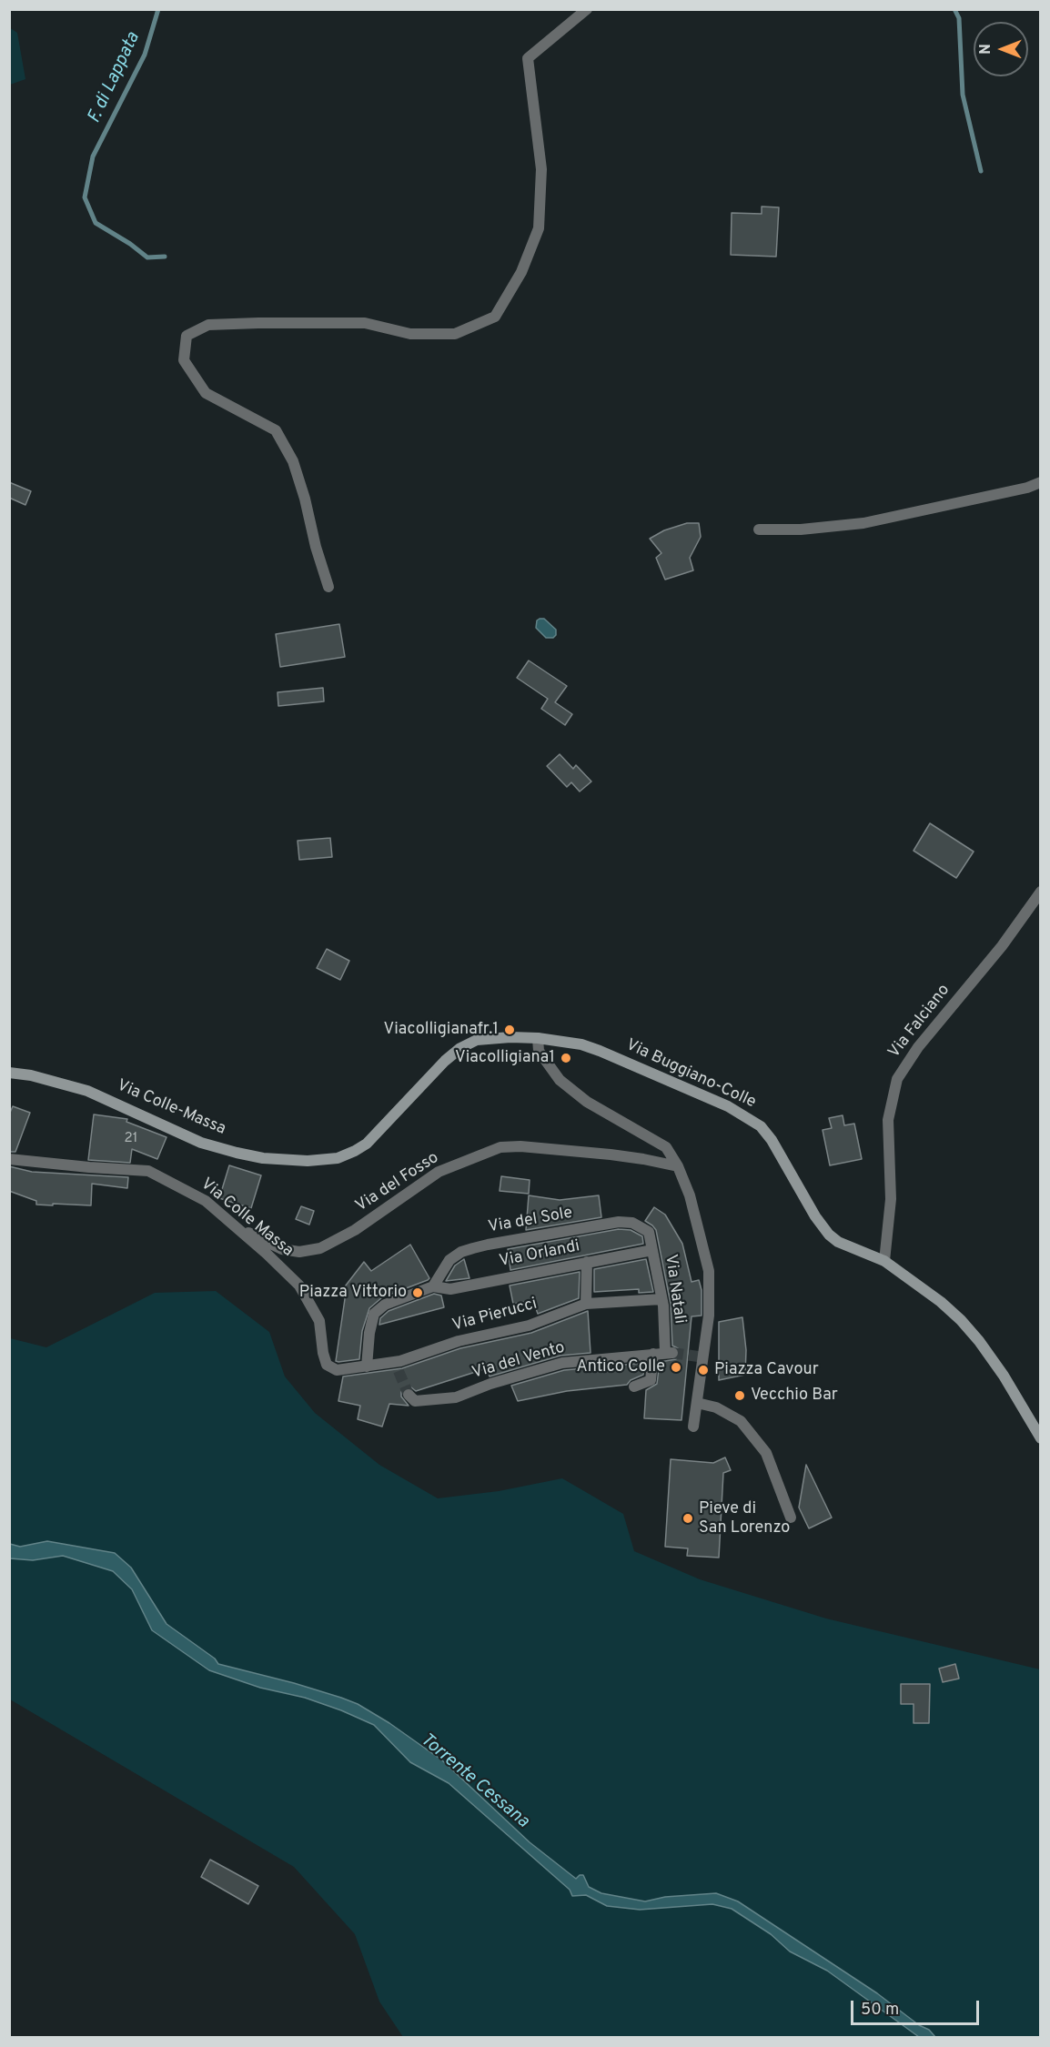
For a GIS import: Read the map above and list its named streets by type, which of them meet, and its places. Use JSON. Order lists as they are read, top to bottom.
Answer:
{
  "streets": {
    "street": [
      "Via Falciano",
      "Via Buggiano-Colle",
      "Via Colle-Massa",
      "Via del Fosso",
      "Via Colle Massa",
      "Via del Sole",
      "Via Orlandi",
      "Via Natali",
      "Via Pierucci",
      "Via del Vento"
    ]
  },
  "crossings": [
    ["Via Falciano", "Via Buggiano-Colle"],
    ["Via Buggiano-Colle", "Via Colle-Massa"],
    ["Via del Fosso", "Via Colle Massa"],
    ["Via Colle Massa", "Via Pierucci"],
    ["Via del Sole", "Via Orlandi"],
    ["Via del Sole", "Via Natali"],
    ["Via Orlandi", "Via Natali"],
    ["Via Natali", "Via Pierucci"],
    ["Via Natali", "Via del Vento"]
  ],
  "water": ["F. di Lappata", "Torrente Cessana"],
  "places": [
    "Viacolligianafr.1",
    "Viacolligiana1",
    "Piazza Vittorio",
    "Antico Colle",
    "Piazza Cavour",
    "Vecchio Bar",
    "Pieve di San Lorenzo"
  ],
  "house_numbers": ["21"],
  "scale_bar": "50 m",
  "north": "left"
}
